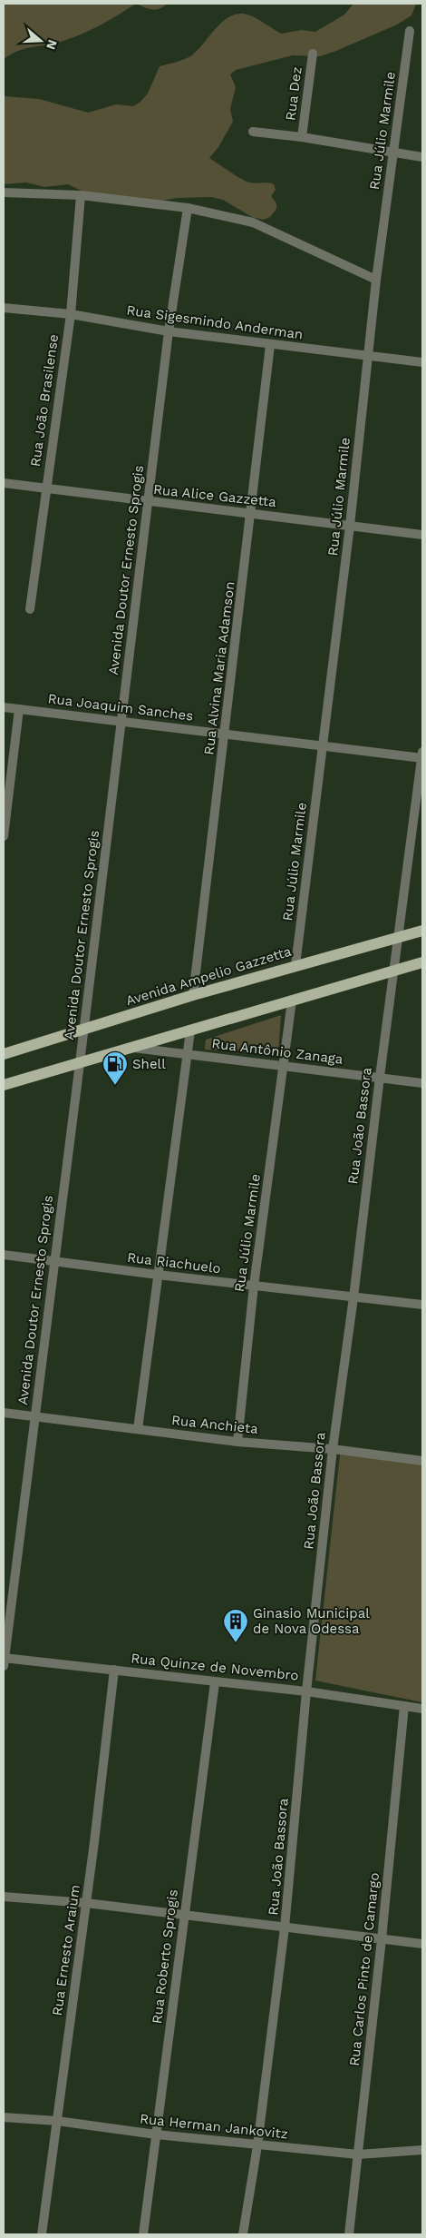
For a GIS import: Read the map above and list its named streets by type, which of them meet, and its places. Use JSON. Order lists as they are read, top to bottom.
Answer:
{
  "streets": {
    "main road": ["Avenida Ampelio Gazzetta"],
    "street": [
      "Rua Dez",
      "Rua Júlio Marmile",
      "Rua Sigesmindo Anderman",
      "Rua João Brasilense",
      "Rua Alice Gazzetta",
      "Avenida Doutor Ernesto Sprogis",
      "Rua Alvina Maria Adamson",
      "Rua Joaquim Sanches",
      "Rua Antônio Zanaga",
      "Rua João Bassora",
      "Rua Riachuelo",
      "Rua Anchieta",
      "Rua Quinze de Novembro",
      "Rua Ernesto Araium",
      "Rua Roberto Sprogis",
      "Rua Carlos Pinto de Camargo",
      "Rua Herman Jankovitz"
    ]
  },
  "crossings": [
    ["Rua Júlio Marmile", "Rua Sigesmindo Anderman"],
    ["Rua Júlio Marmile", "Rua Alice Gazzetta"],
    ["Rua Júlio Marmile", "Rua Joaquim Sanches"],
    ["Rua Júlio Marmile", "Avenida Ampelio Gazzetta"],
    ["Rua Júlio Marmile", "Rua Antônio Zanaga"],
    ["Rua Júlio Marmile", "Rua Riachuelo"],
    ["Rua Júlio Marmile", "Rua Anchieta"],
    ["Rua Sigesmindo Anderman", "Rua João Brasilense"],
    ["Rua Sigesmindo Anderman", "Avenida Doutor Ernesto Sprogis"],
    ["Rua Sigesmindo Anderman", "Rua Alvina Maria Adamson"],
    ["Rua João Brasilense", "Rua Alice Gazzetta"],
    ["Rua Alice Gazzetta", "Avenida Doutor Ernesto Sprogis"],
    ["Rua Alice Gazzetta", "Rua Alvina Maria Adamson"],
    ["Avenida Doutor Ernesto Sprogis", "Rua Joaquim Sanches"],
    ["Avenida Doutor Ernesto Sprogis", "Avenida Ampelio Gazzetta"],
    ["Avenida Doutor Ernesto Sprogis", "Rua Riachuelo"],
    ["Avenida Doutor Ernesto Sprogis", "Rua Anchieta"],
    ["Avenida Doutor Ernesto Sprogis", "Rua Quinze de Novembro"],
    ["Rua Alvina Maria Adamson", "Rua Joaquim Sanches"],
    ["Rua Alvina Maria Adamson", "Avenida Ampelio Gazzetta"],
    ["Rua Joaquim Sanches", "Rua João Bassora"],
    ["Avenida Ampelio Gazzetta", "Rua João Bassora"],
    ["Rua Antônio Zanaga", "Rua João Bassora"],
    ["Rua João Bassora", "Rua Riachuelo"],
    ["Rua João Bassora", "Rua Anchieta"],
    ["Rua João Bassora", "Rua Quinze de Novembro"],
    ["Rua João Bassora", "Rua Herman Jankovitz"],
    ["Rua Quinze de Novembro", "Rua Ernesto Araium"],
    ["Rua Quinze de Novembro", "Rua Roberto Sprogis"],
    ["Rua Quinze de Novembro", "Rua Carlos Pinto de Camargo"],
    ["Rua Ernesto Araium", "Rua Herman Jankovitz"],
    ["Rua Roberto Sprogis", "Rua Herman Jankovitz"],
    ["Rua Carlos Pinto de Camargo", "Rua Herman Jankovitz"]
  ],
  "places": {
    "fuel station": ["Shell"],
    "building": ["Ginasio Municipal de Nova Odessa"]
  },
  "north": "right"
}
